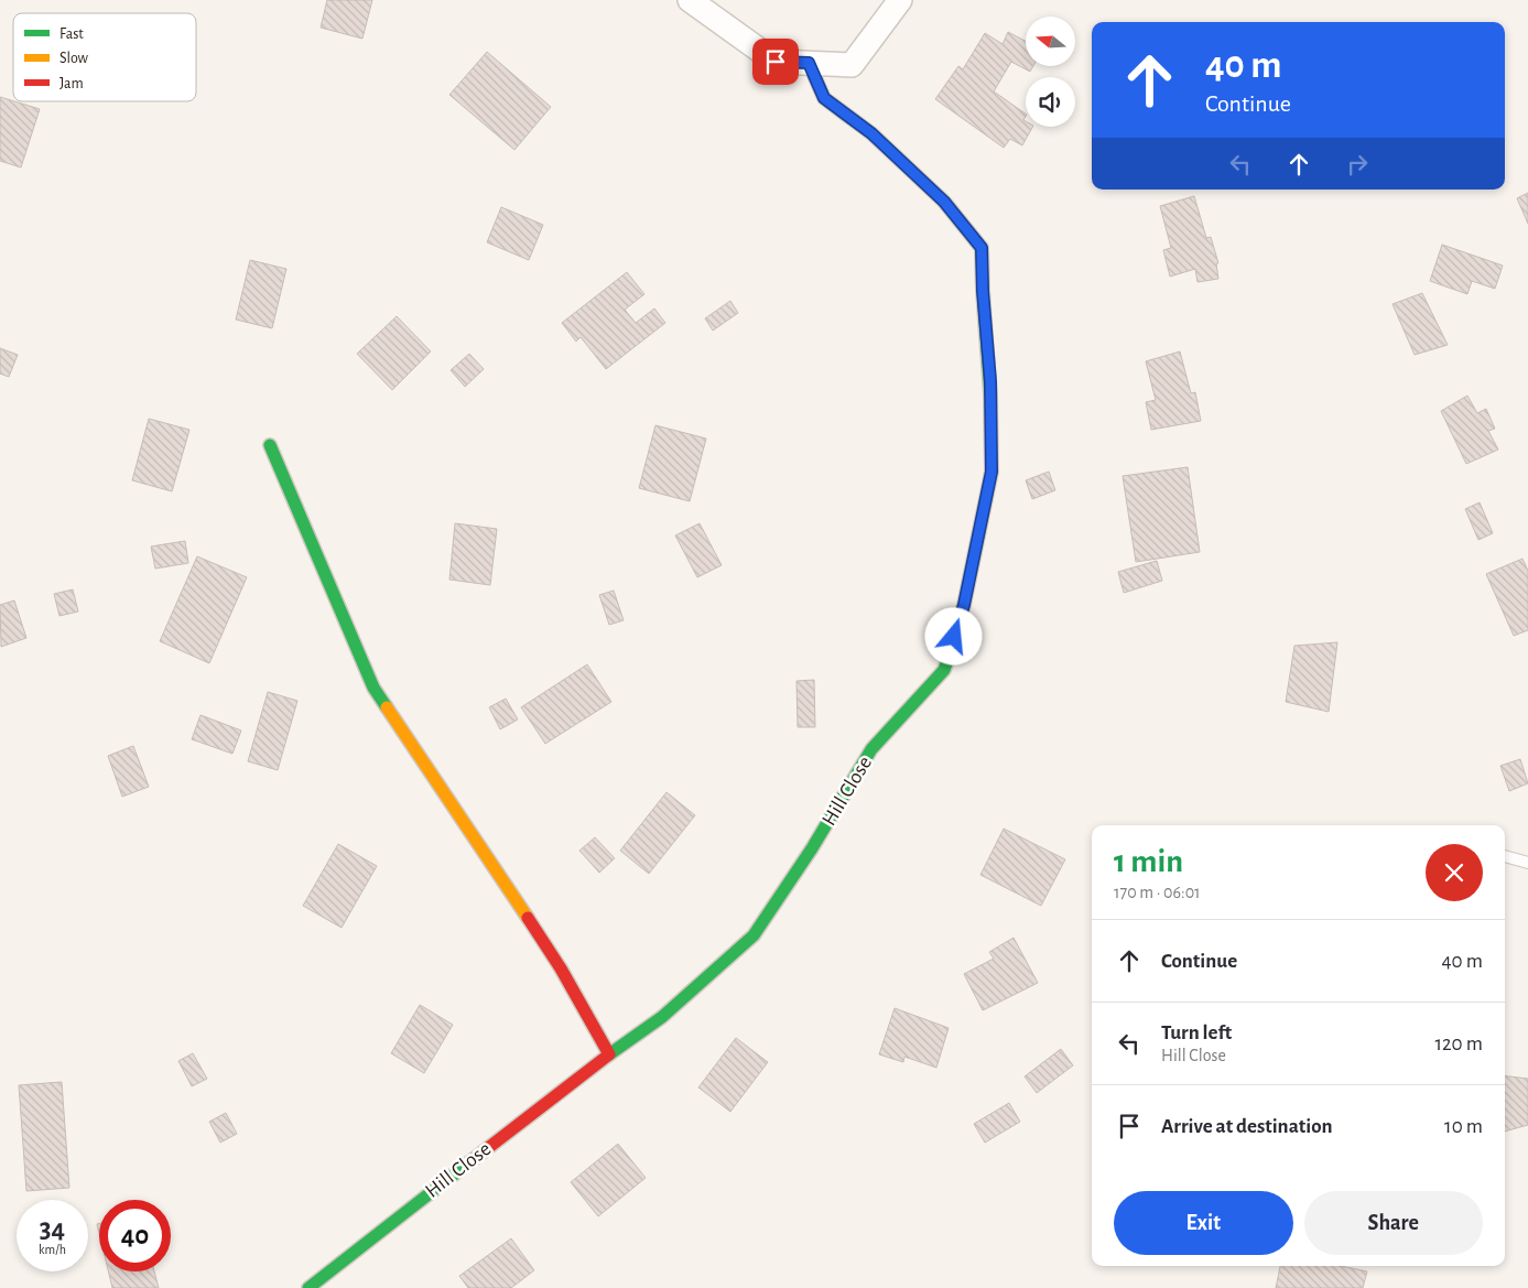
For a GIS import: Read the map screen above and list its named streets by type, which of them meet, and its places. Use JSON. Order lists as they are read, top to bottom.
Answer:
{
  "streets": {
    "street": ["Hill Close"]
  },
  "legend": ["Fast", "Slow", "Jam"],
  "north": "left",
  "page": {
    "turn": ["40 m", "Continue"],
    "heading": ["1 min", "170 m · 06:01"],
    "list": [
      {
        "name": "Continue",
        "value": "40 m"
      },
      {
        "name": "Turn left",
        "note": "Hill Close",
        "value": "120 m"
      },
      {
        "name": "Arrive at destination",
        "value": "10 m"
      }
    ],
    "buttons": ["Exit", "Share"],
    "speed": "34 km/h",
    "limit": "40"
  }
}
